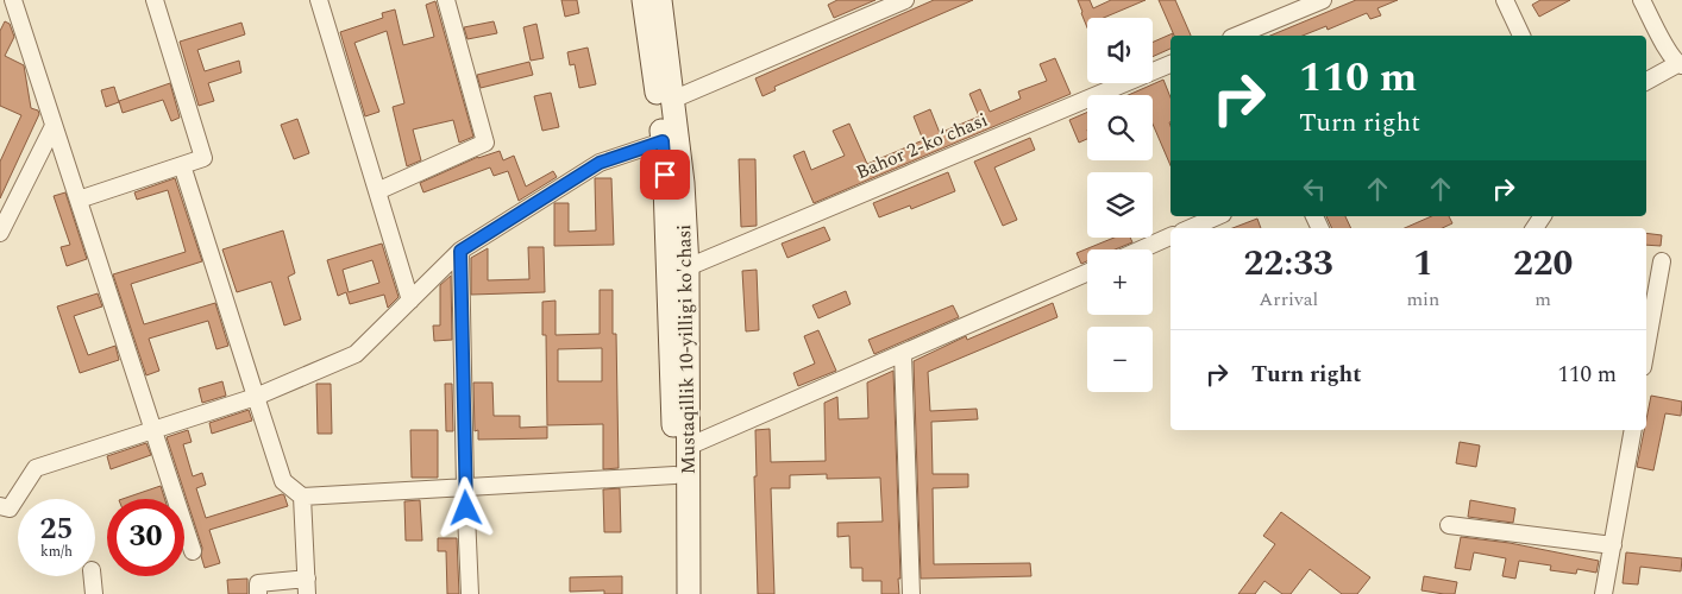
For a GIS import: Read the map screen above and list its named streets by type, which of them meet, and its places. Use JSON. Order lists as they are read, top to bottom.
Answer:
{
  "streets": {
    "main road": ["Mustaqillik 10-yilligi ko'chasi"],
    "street": ["Bahor 2-koʻchasi"]
  },
  "crossings": [
    ["Bahor 2-koʻchasi", "Mustaqillik 10-yilligi ko'chasi"]
  ],
  "page": {
    "map_buttons": ["+", "−"],
    "turn": ["110 m", "Turn right"],
    "eta": [
      "22:33",
      "Arrival",
      "1",
      "min",
      "220",
      "m"
    ],
    "list": [
      {
        "name": "Turn right",
        "value": "110 m"
      }
    ],
    "speed": "25 km/h",
    "limit": "30"
  }
}
